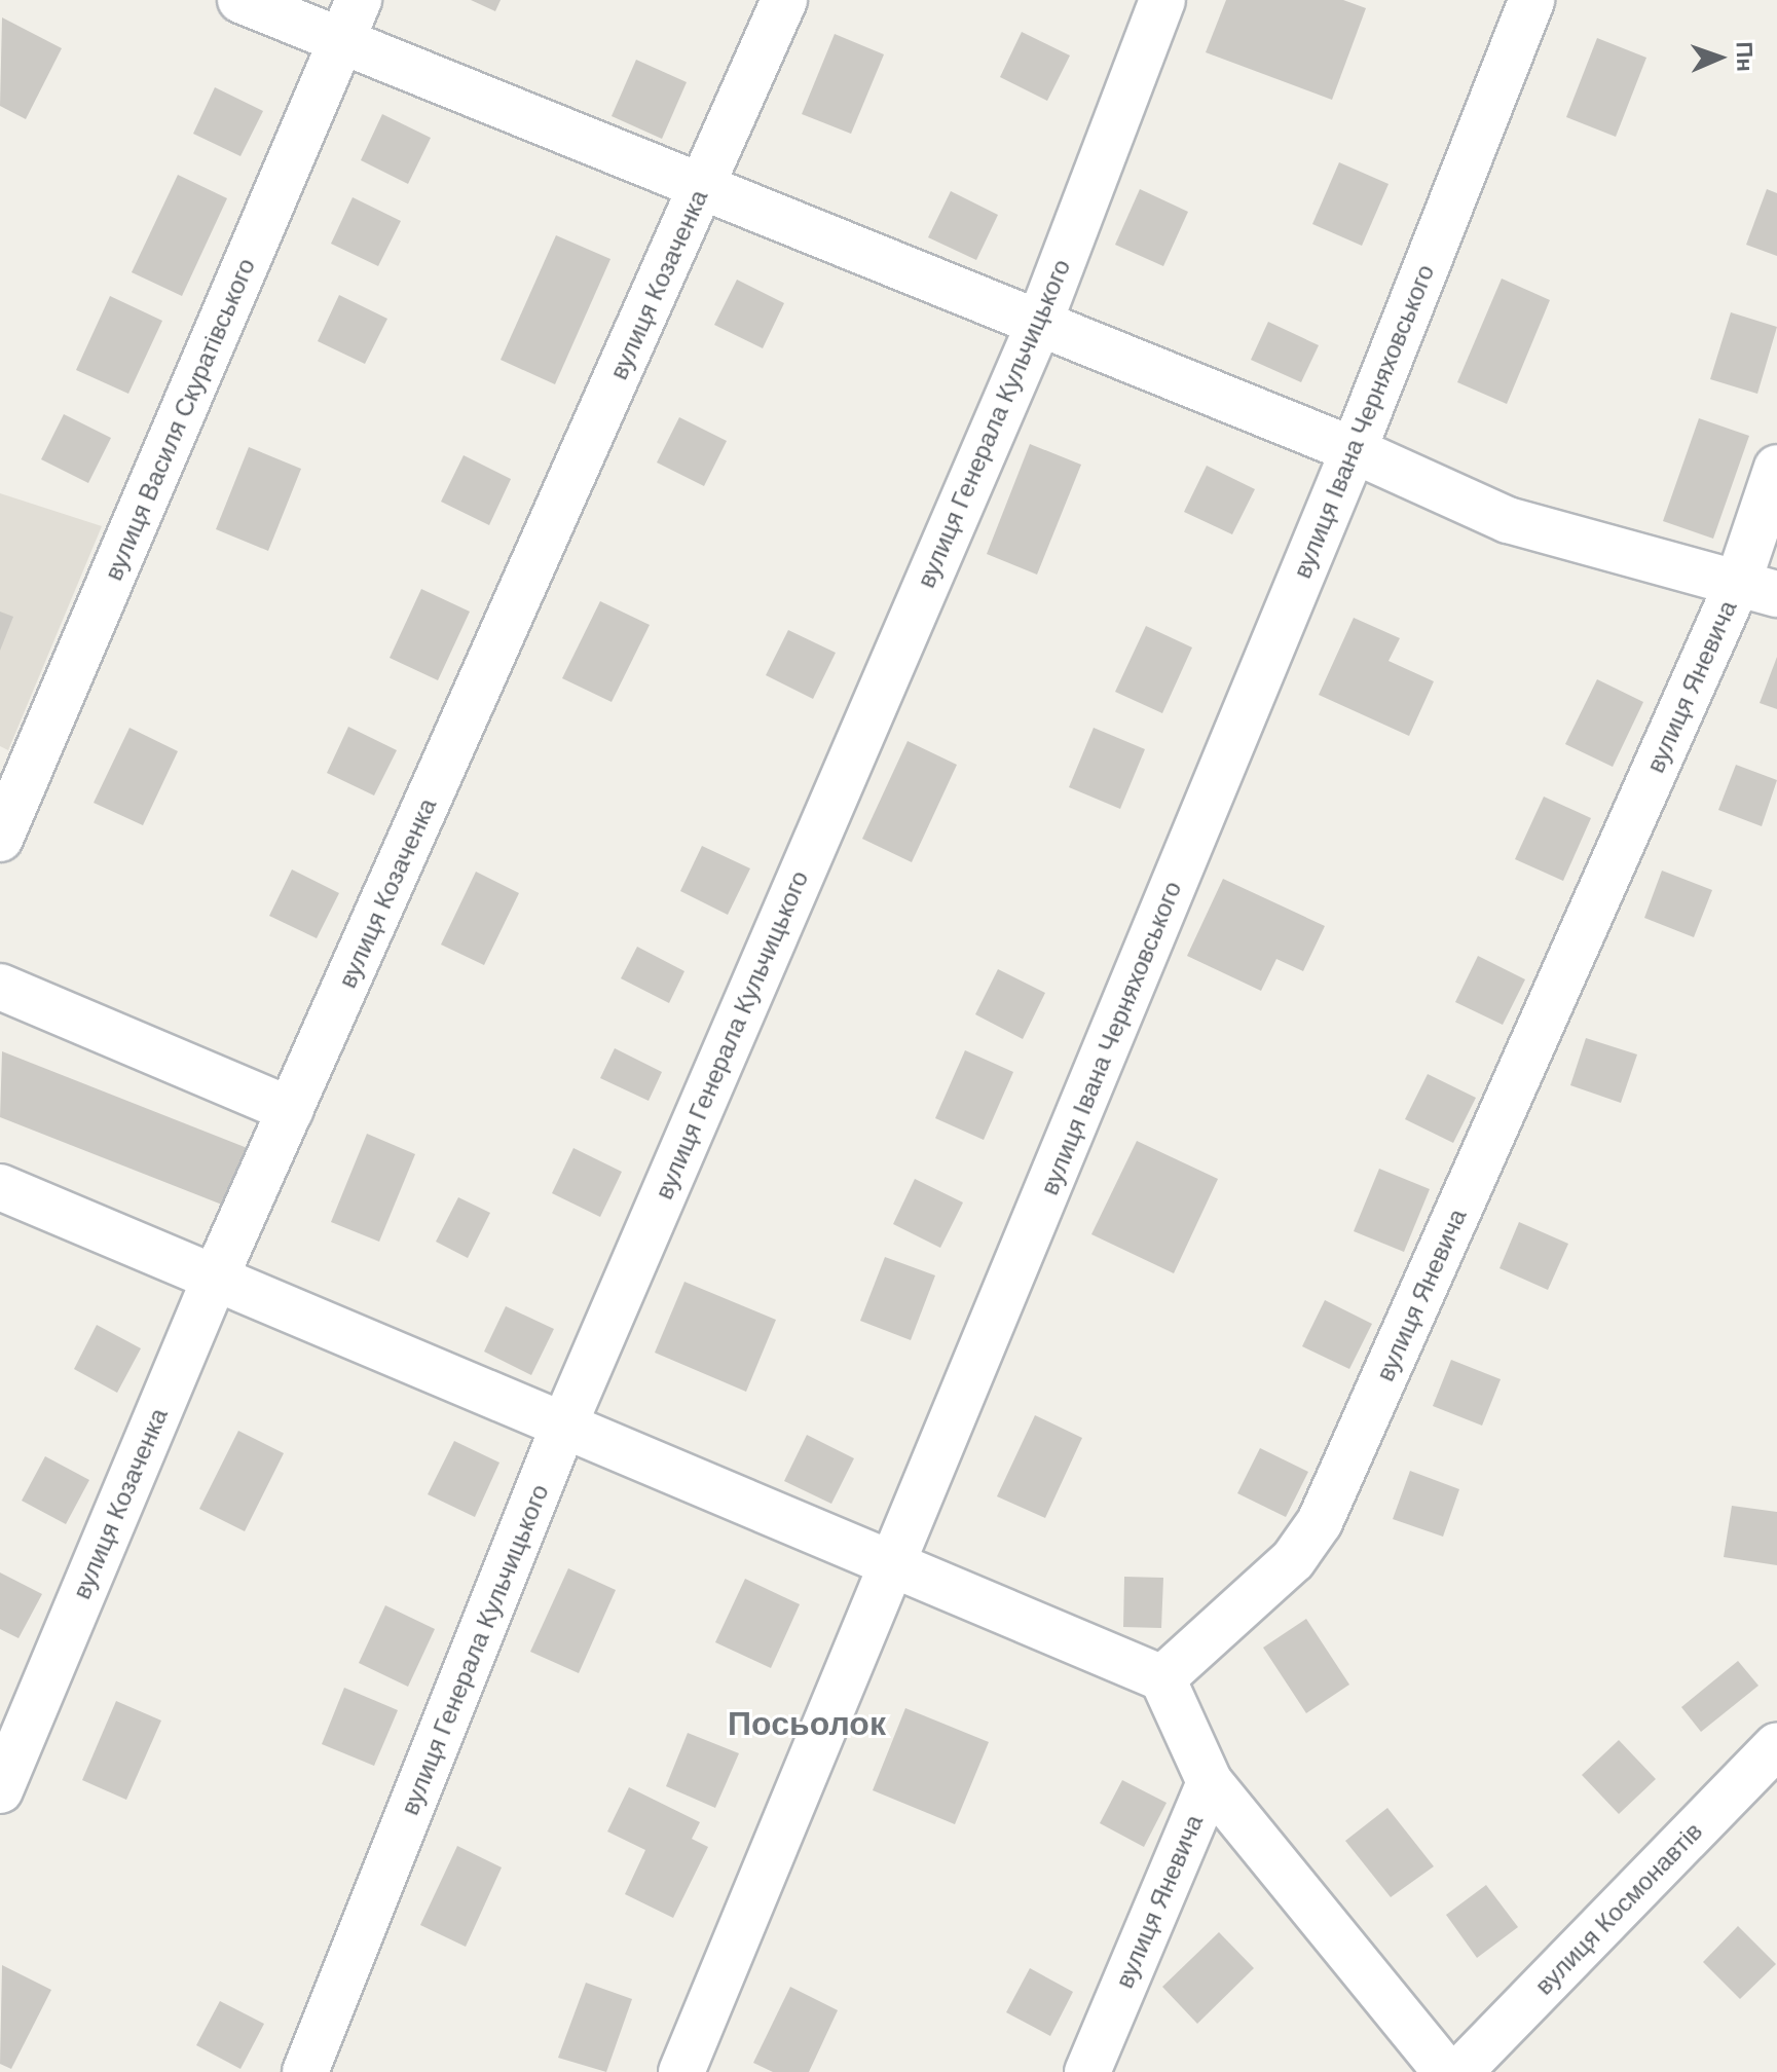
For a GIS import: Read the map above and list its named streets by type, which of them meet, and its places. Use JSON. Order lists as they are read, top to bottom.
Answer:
{
  "streets": {
    "street": [
      "вулиця Козаченка",
      "вулиця Василя Скуратівського",
      "вулиця Івана Черняховського",
      "вулиця Генерала Кульчицького",
      "вулиця Яневича",
      "вулиця Космонавтів"
    ]
  },
  "districts": ["Посьолок"],
  "north": "right"
}
